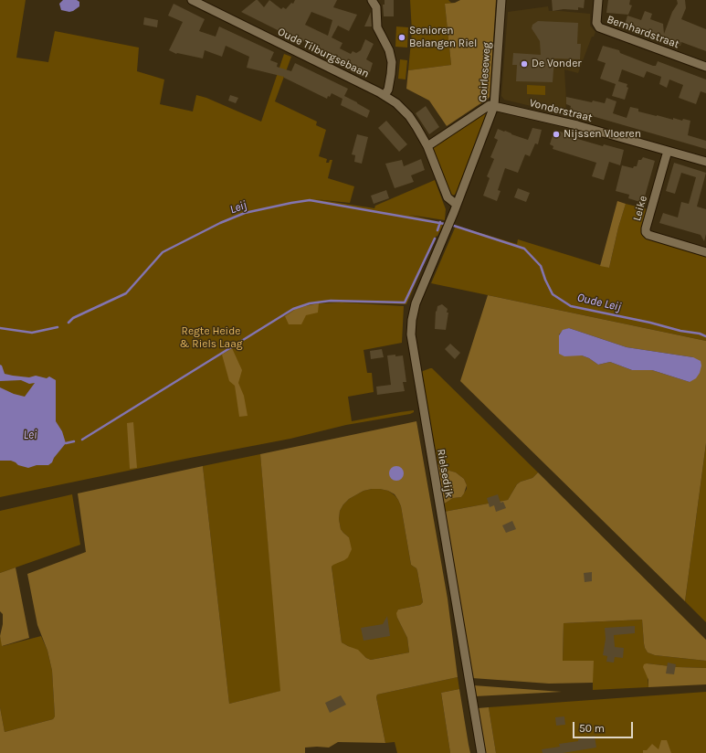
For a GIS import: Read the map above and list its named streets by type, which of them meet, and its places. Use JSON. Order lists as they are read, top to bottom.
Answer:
{
  "streets": {
    "street": [
      "Bernhardstraat",
      "Oude Tilburgsebaan",
      "Goirleseweg",
      "Vonderstraat",
      "Leike",
      "Rielsedijk"
    ]
  },
  "crossings": [
    ["Oude Tilburgsebaan", "Goirleseweg"],
    ["Oude Tilburgsebaan", "Rielsedijk"],
    ["Goirleseweg", "Vonderstraat"],
    ["Goirleseweg", "Rielsedijk"],
    ["Vonderstraat", "Leike"]
  ],
  "water": ["Leij", "Oude Leij", "Lei"],
  "parks": ["Regte Heide & Riels Laag"],
  "places": ["Senioren Belangen Riel", "De Vonder", "Nijssen Vloeren"],
  "scale_bar": "50 m"
}
